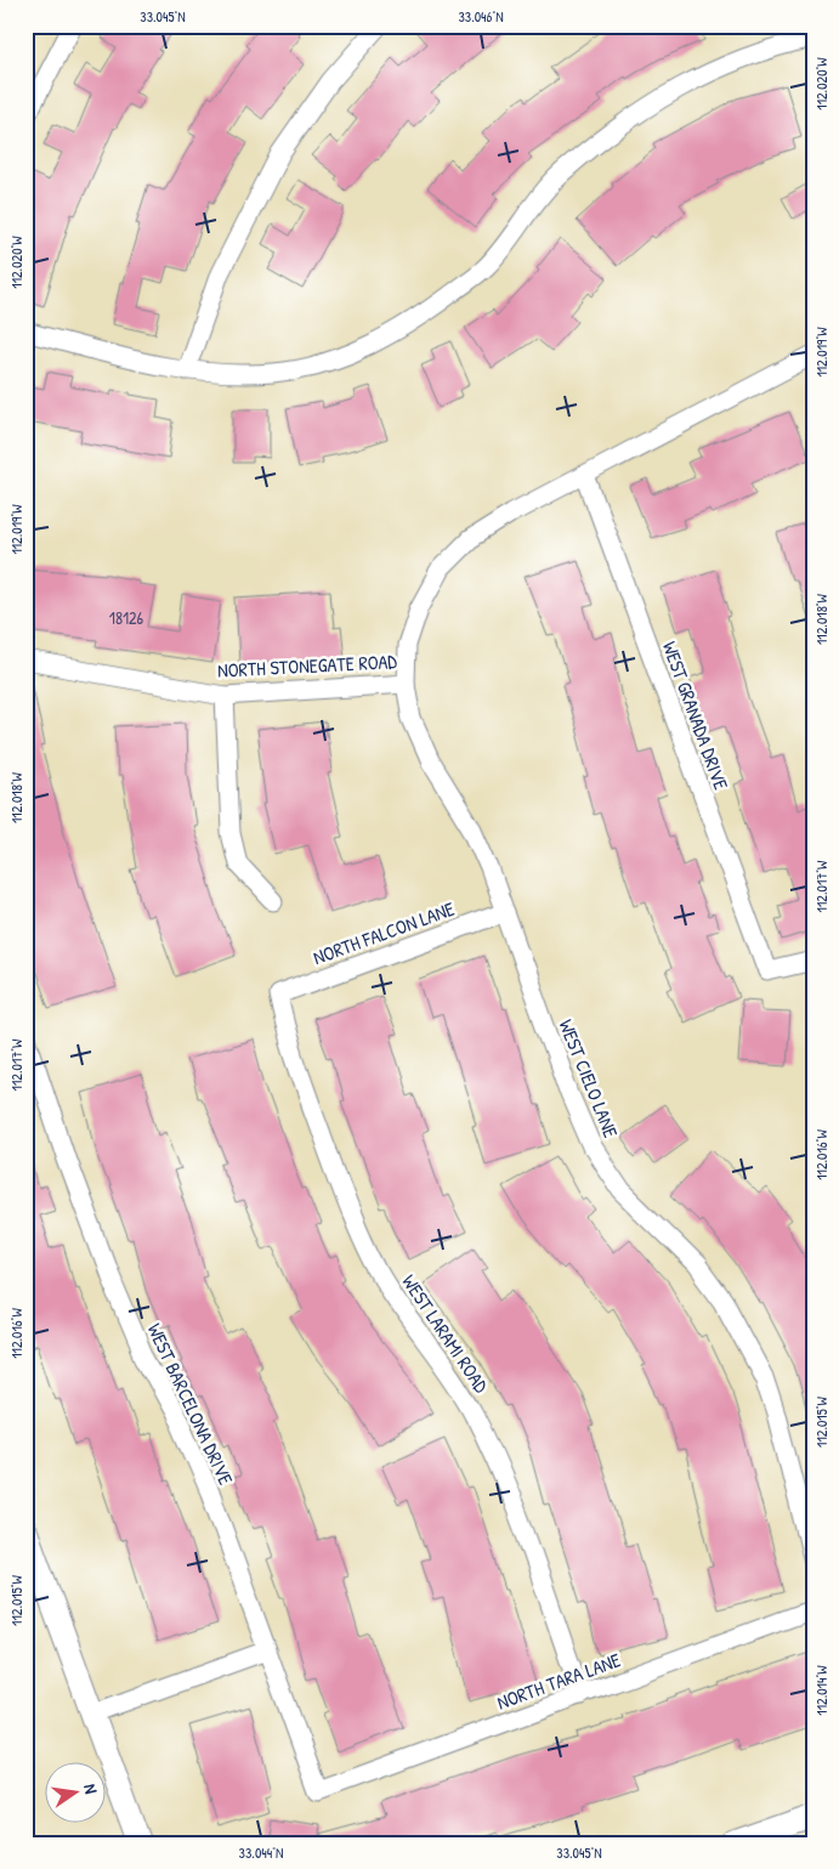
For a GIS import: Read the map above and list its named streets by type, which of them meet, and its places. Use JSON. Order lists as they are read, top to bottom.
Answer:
{
  "streets": {
    "street": [
      "NORTH STONEGATE ROAD",
      "WEST GRANADA DRIVE",
      "NORTH FALCON LANE",
      "WEST CIELO LANE",
      "WEST LARAMI ROAD",
      "WEST BARCELONA DRIVE",
      "NORTH TARA LANE"
    ]
  },
  "crossings": [
    ["NORTH STONEGATE ROAD", "WEST GRANADA DRIVE"],
    ["NORTH STONEGATE ROAD", "WEST CIELO LANE"],
    ["NORTH FALCON LANE", "WEST CIELO LANE"],
    ["NORTH FALCON LANE", "WEST LARAMI ROAD"],
    ["WEST LARAMI ROAD", "NORTH TARA LANE"],
    ["WEST BARCELONA DRIVE", "NORTH TARA LANE"]
  ],
  "house_numbers": ["18126"],
  "north": "right",
  "coordinates": [
    "33.045°N",
    "33.046°N",
    "112.020°W",
    "112.019°W",
    "112.018°W",
    "112.017°W",
    "112.016°W",
    "112.015°W",
    "112.014°W",
    "33.044°N"
  ]
}
